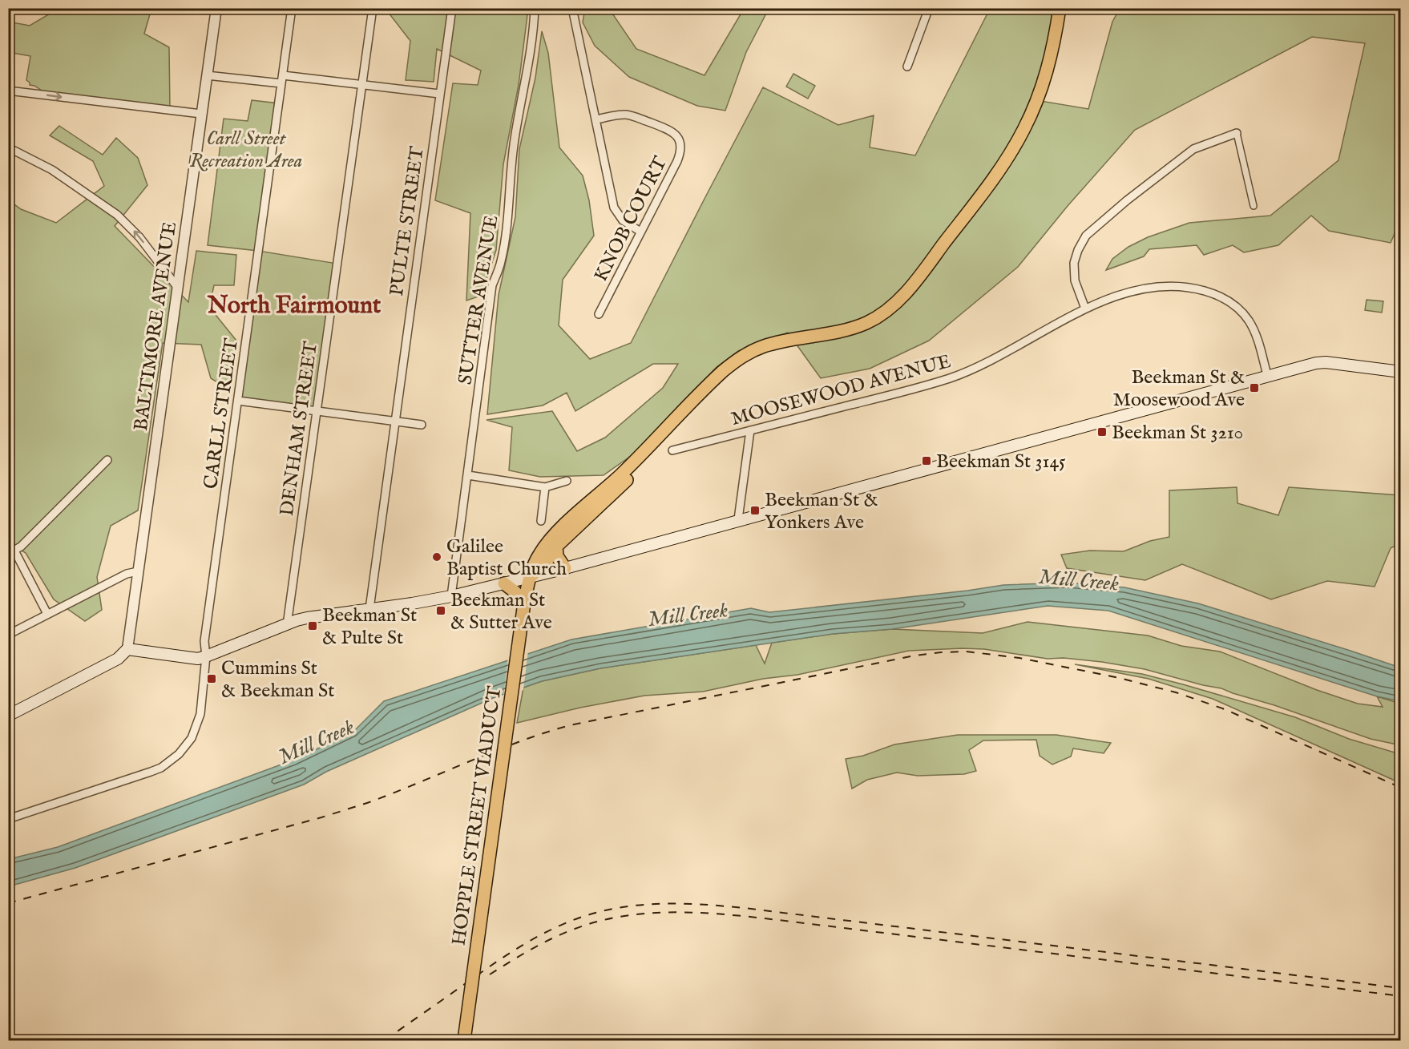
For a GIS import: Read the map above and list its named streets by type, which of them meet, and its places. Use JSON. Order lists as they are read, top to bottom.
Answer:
{
  "streets": {
    "main road": ["HOPPLE STREET VIADUCT"],
    "street": [
      "KNOB COURT",
      "PULTE STREET",
      "SUTTER AVENUE",
      "BALTIMORE AVENUE",
      "MOOSEWOOD AVENUE",
      "CARLL STREET",
      "DENHAM STREET"
    ]
  },
  "districts": ["North Fairmount"],
  "water": ["Mill Creek"],
  "parks": ["Carll Street Recreation Area"],
  "places": {
    "transit": [
      "Beekman St & Moosewood Ave",
      "Beekman St 3210",
      "Beekman St 3145",
      "Beekman St & Yonkers Ave",
      "Beekman St & Sutter Ave",
      "Beekman St & Pulte St",
      "Cummins St & Beekman St"
    ],
    "other": ["Galilee Baptist Church"]
  }
}
